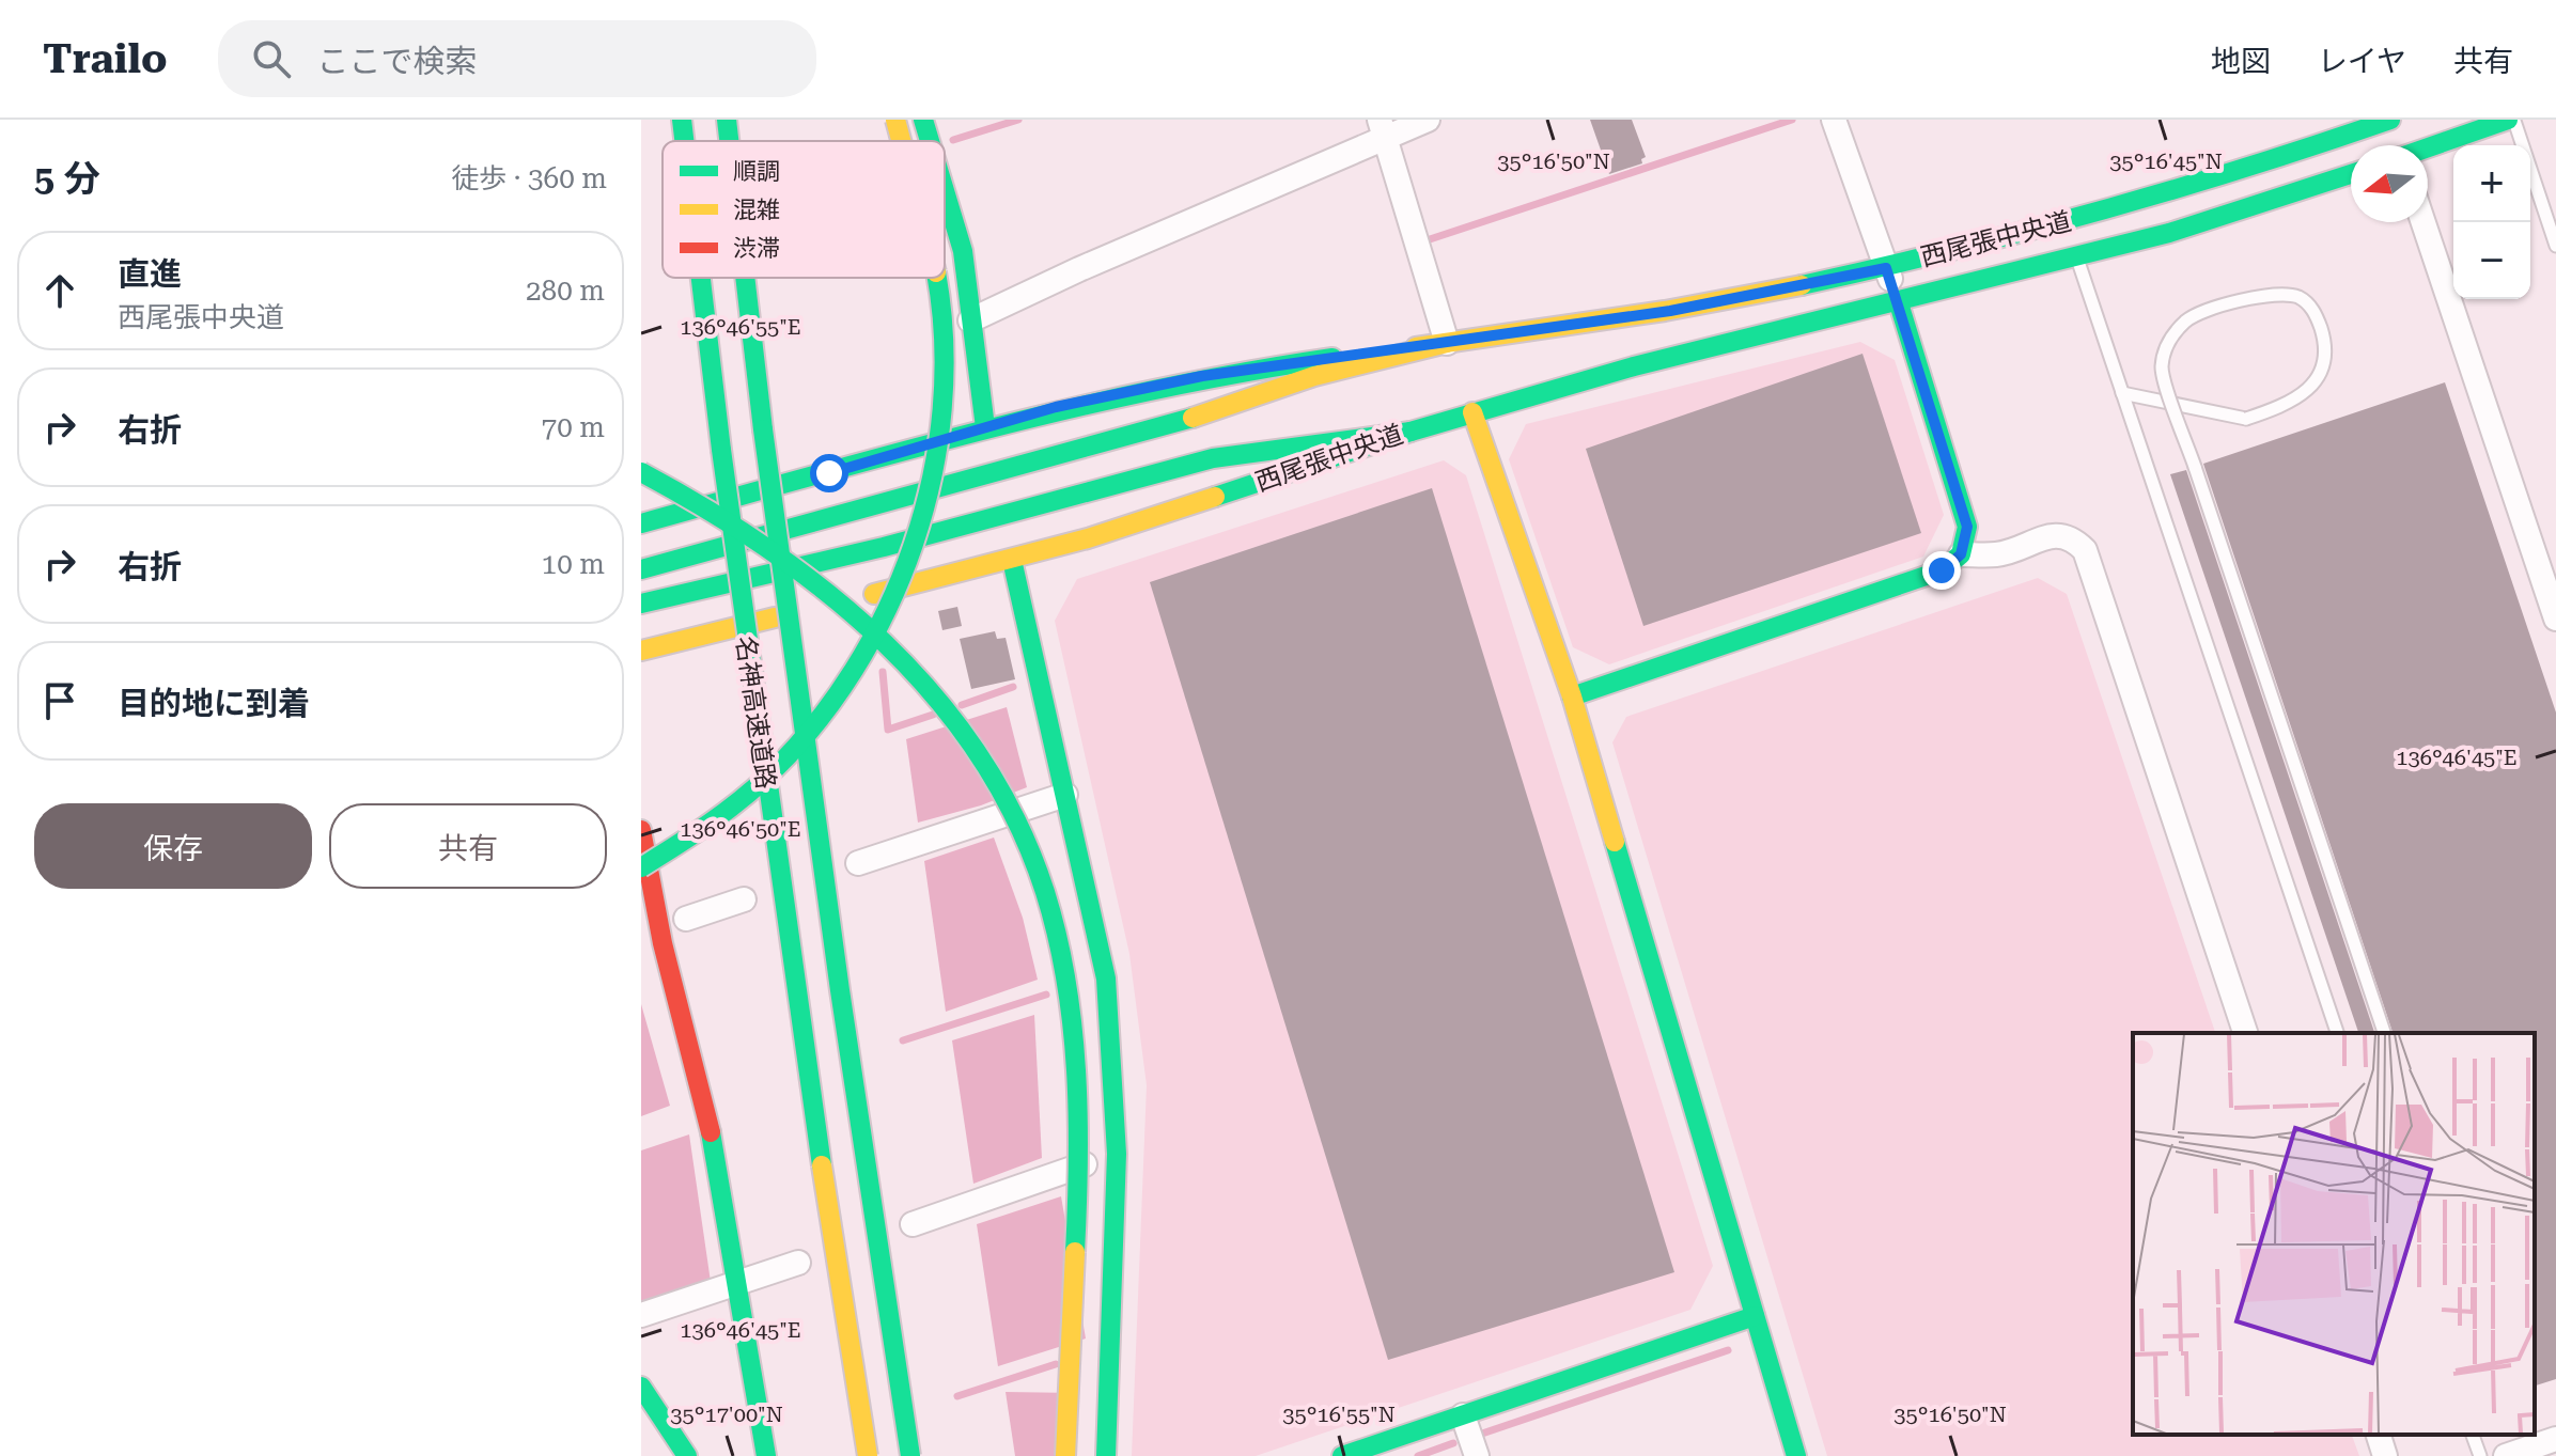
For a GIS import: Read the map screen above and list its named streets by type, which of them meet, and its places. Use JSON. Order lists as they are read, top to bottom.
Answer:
{
  "streets": {
    "main road": ["西尾張中央道", "名神高速道路"]
  },
  "legend": ["順調", "混雑", "渋滞"],
  "north": "left",
  "page": {
    "header": "Trailo",
    "search": "ここで検索",
    "nav": ["地図", "レイヤ", "共有"],
    "heading": ["5 分", "徒歩 · 360 m"],
    "map_buttons": ["+", "−"],
    "list": [
      ["直進", "西尾張中央道", "280 m"],
      ["右折", "70 m"],
      ["右折", "10 m"],
      "目的地に到着"
    ],
    "buttons": ["保存", "共有"]
  },
  "coordinates": [
    "35°16'50\"N",
    "35°16'45\"N",
    "136°46'55\"E",
    "136°46'45\"E",
    "136°46'50\"E",
    "35°17'00\"N",
    "35°16'55\"N"
  ]
}
